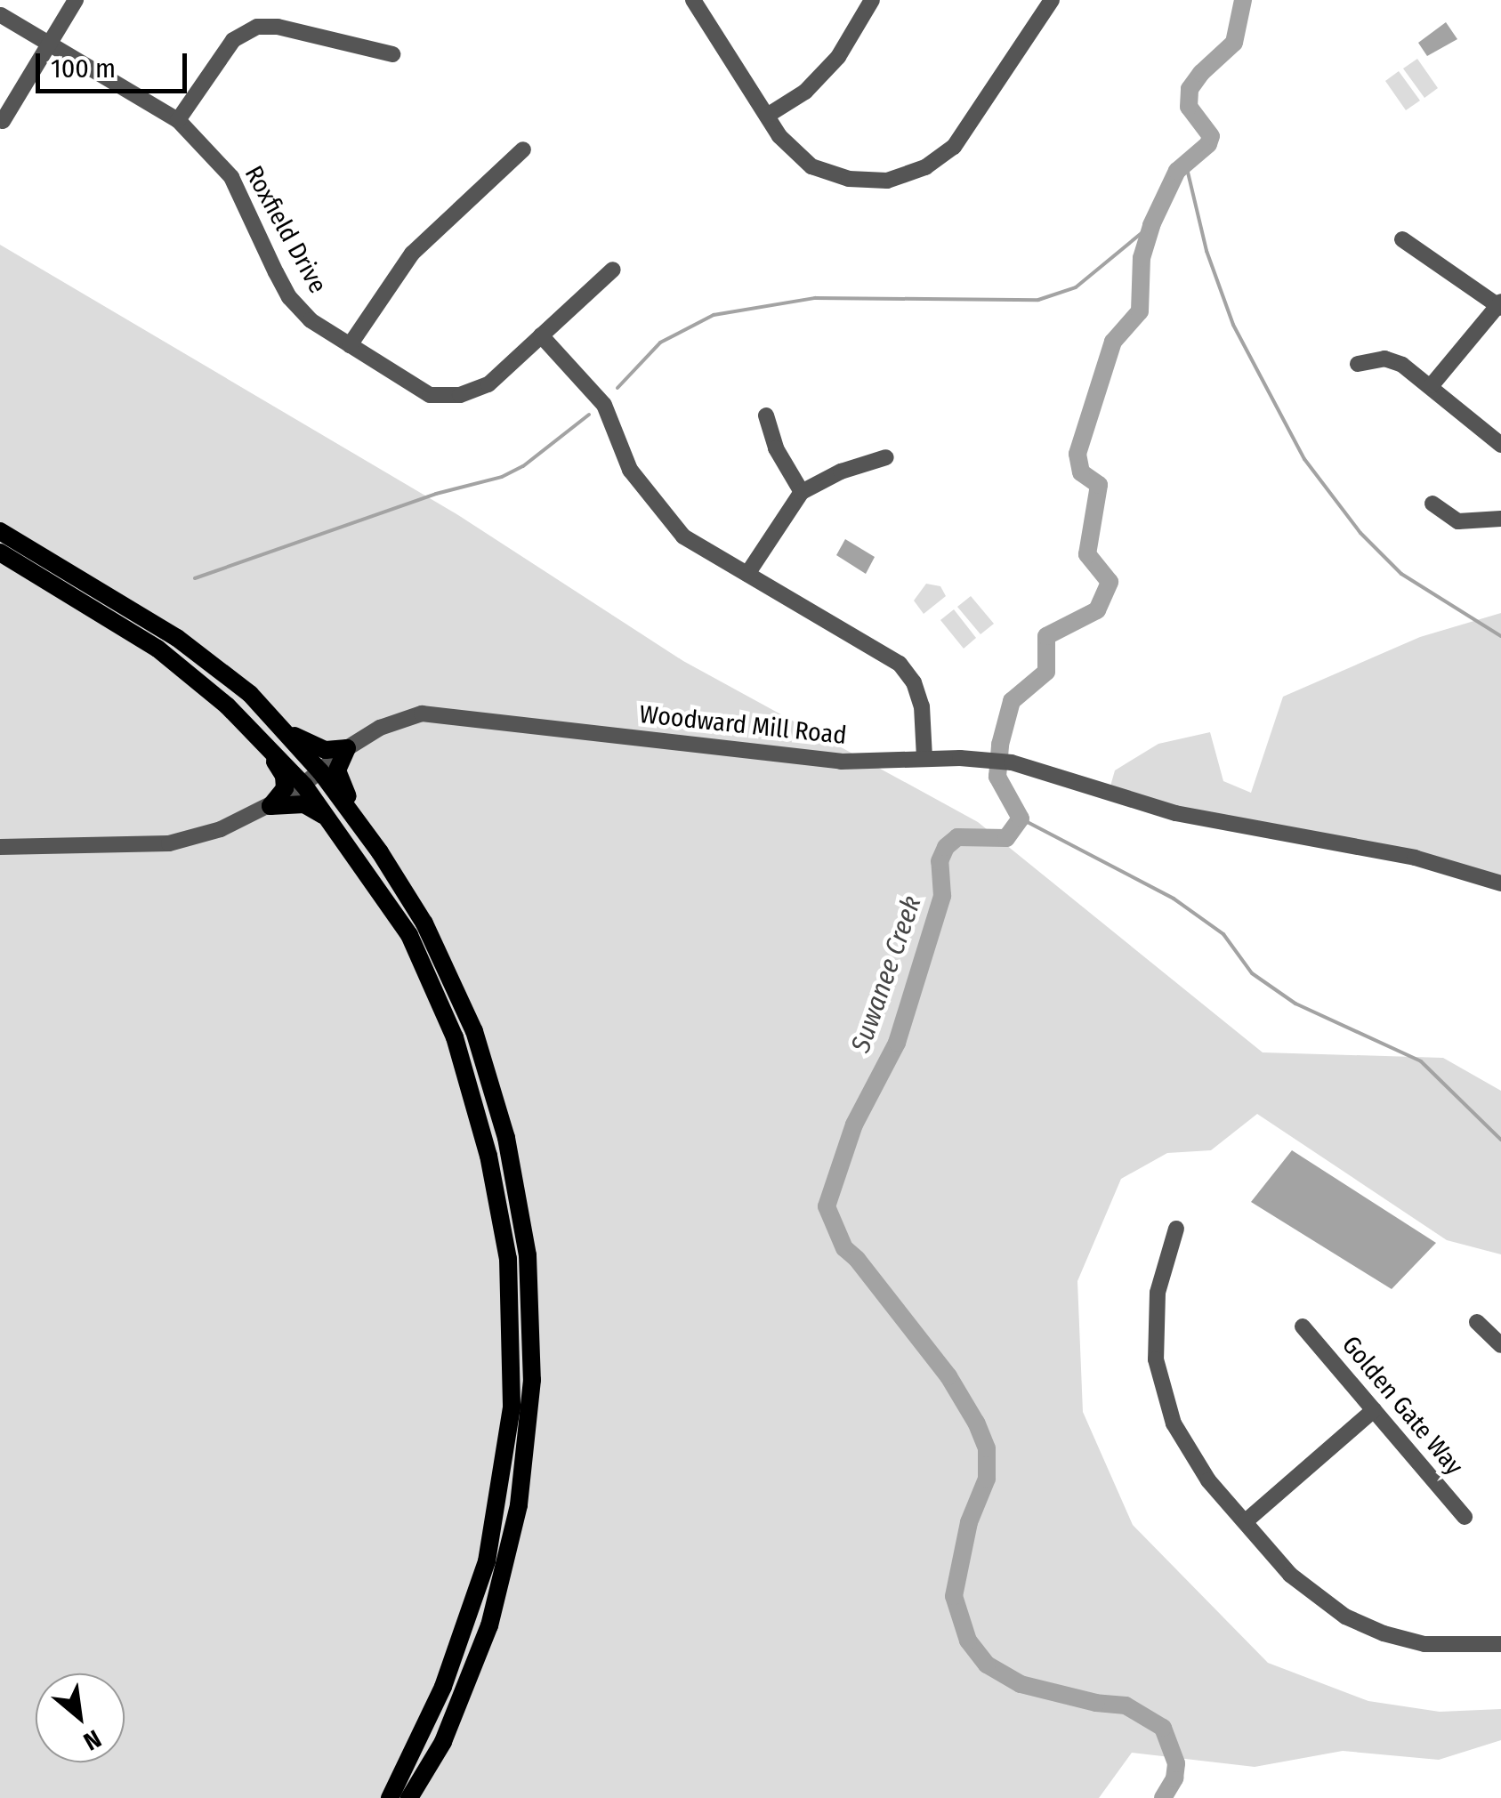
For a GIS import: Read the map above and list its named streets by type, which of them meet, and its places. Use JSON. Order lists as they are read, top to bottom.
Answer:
{
  "streets": {
    "street": ["Roxfield Drive", "Woodward Mill Road", "Golden Gate Way"]
  },
  "water": ["Suwanee Creek"],
  "scale_bar": "100 m",
  "north": "bottom right"
}
